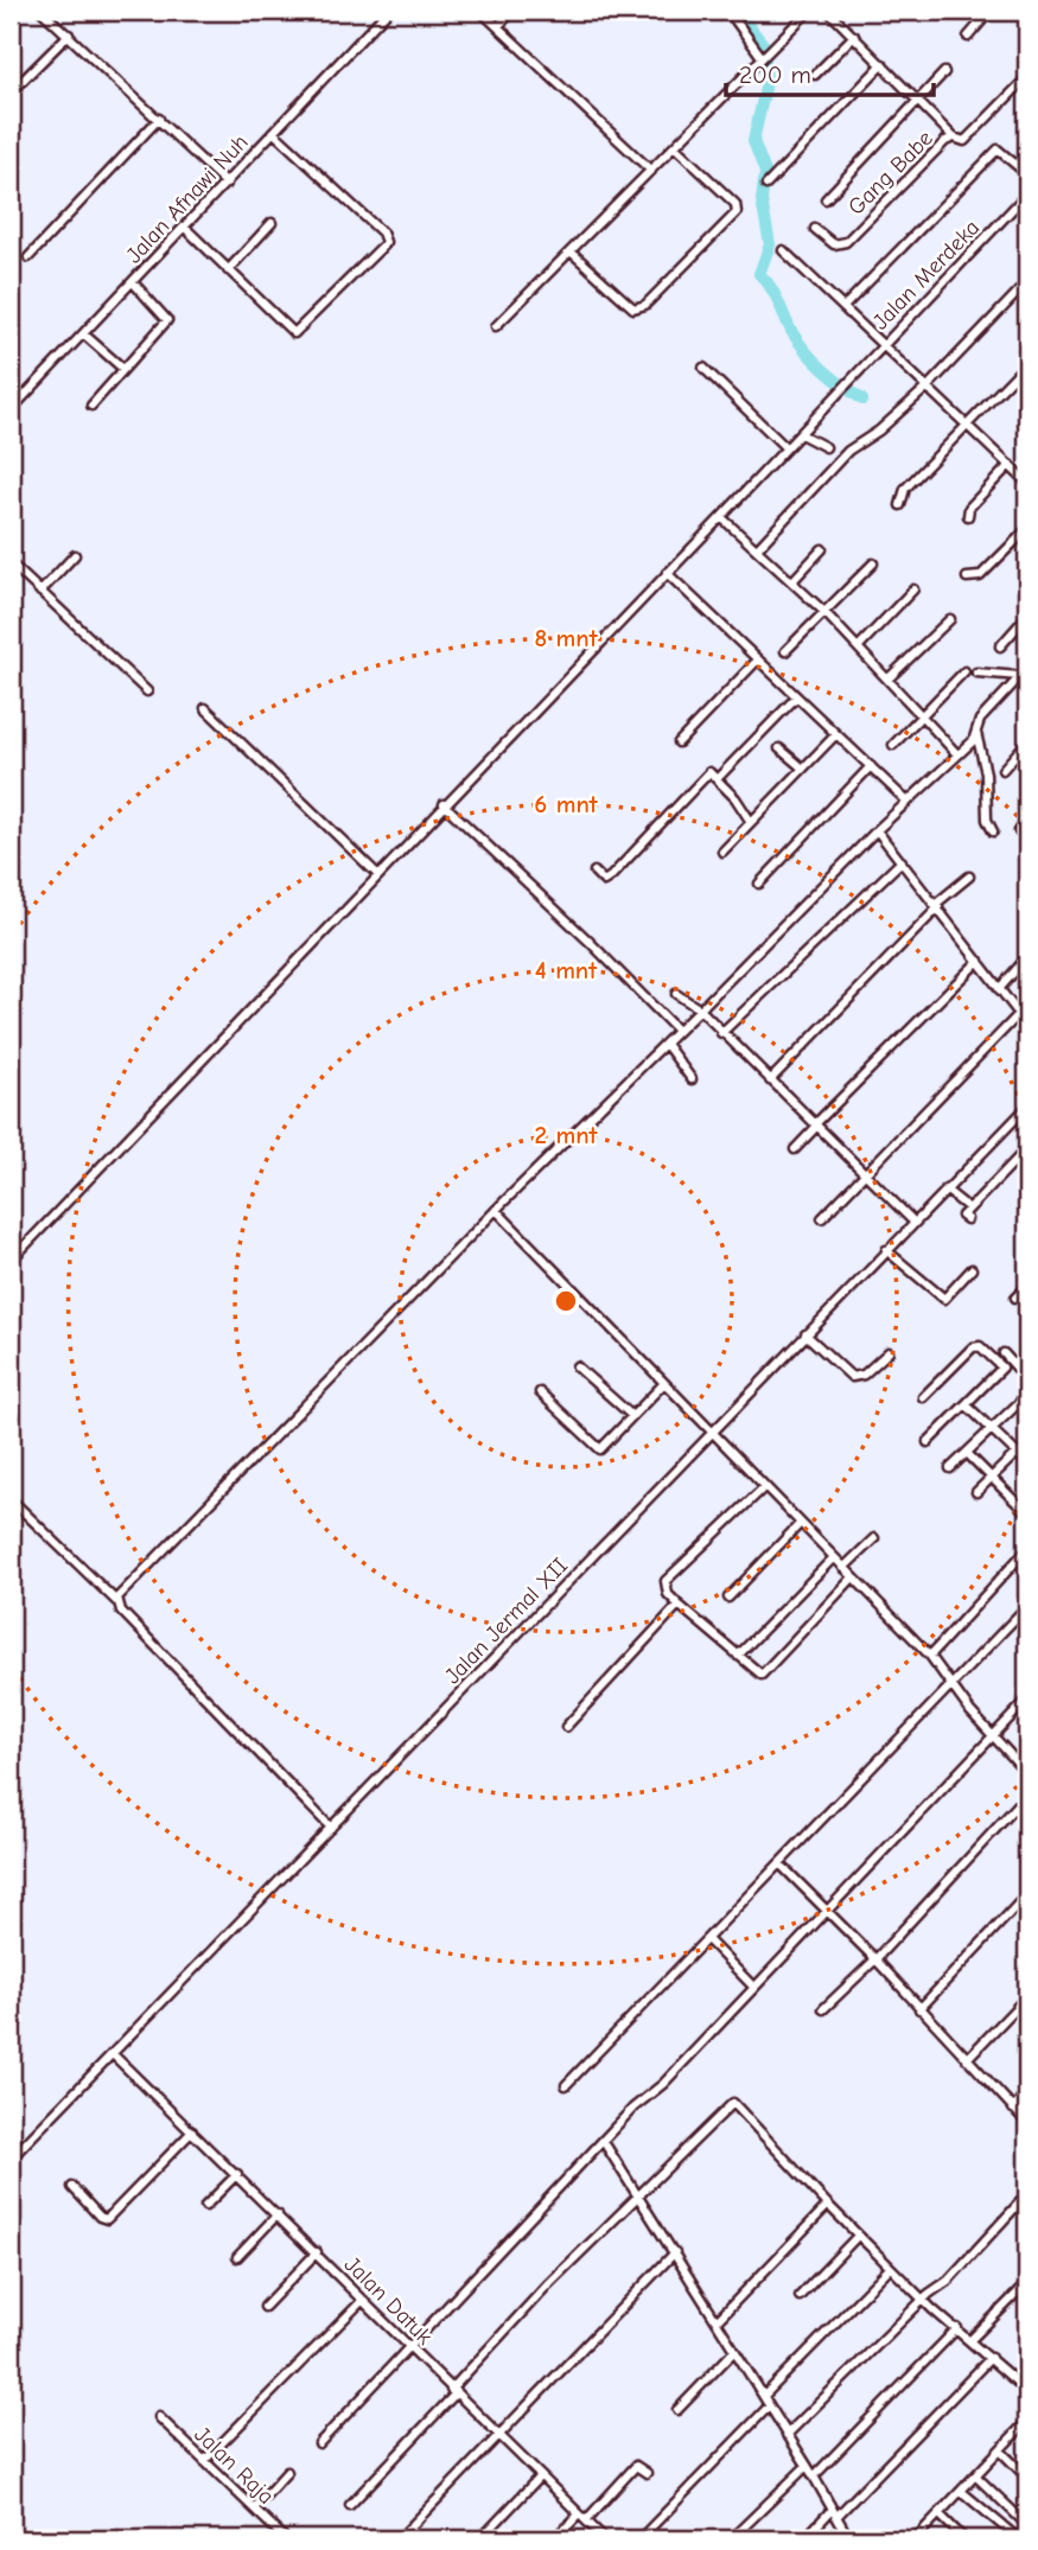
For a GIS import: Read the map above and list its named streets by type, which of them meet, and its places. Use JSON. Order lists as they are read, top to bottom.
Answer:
{
  "streets": {
    "street": [
      "Gang Babe",
      "Jalan Afnawi Nuh",
      "Jalan Merdeka",
      "Jalan Jermal XII",
      "Jalan Datuk",
      "Jalan Raja"
    ]
  },
  "crossings": [
    ["Jalan Jermal XII", "Jalan Datuk"]
  ],
  "scale_bar": "200 m",
  "rings": [
    "8 mnt",
    "6 mnt",
    "4 mnt",
    "2 mnt"
  ]
}
